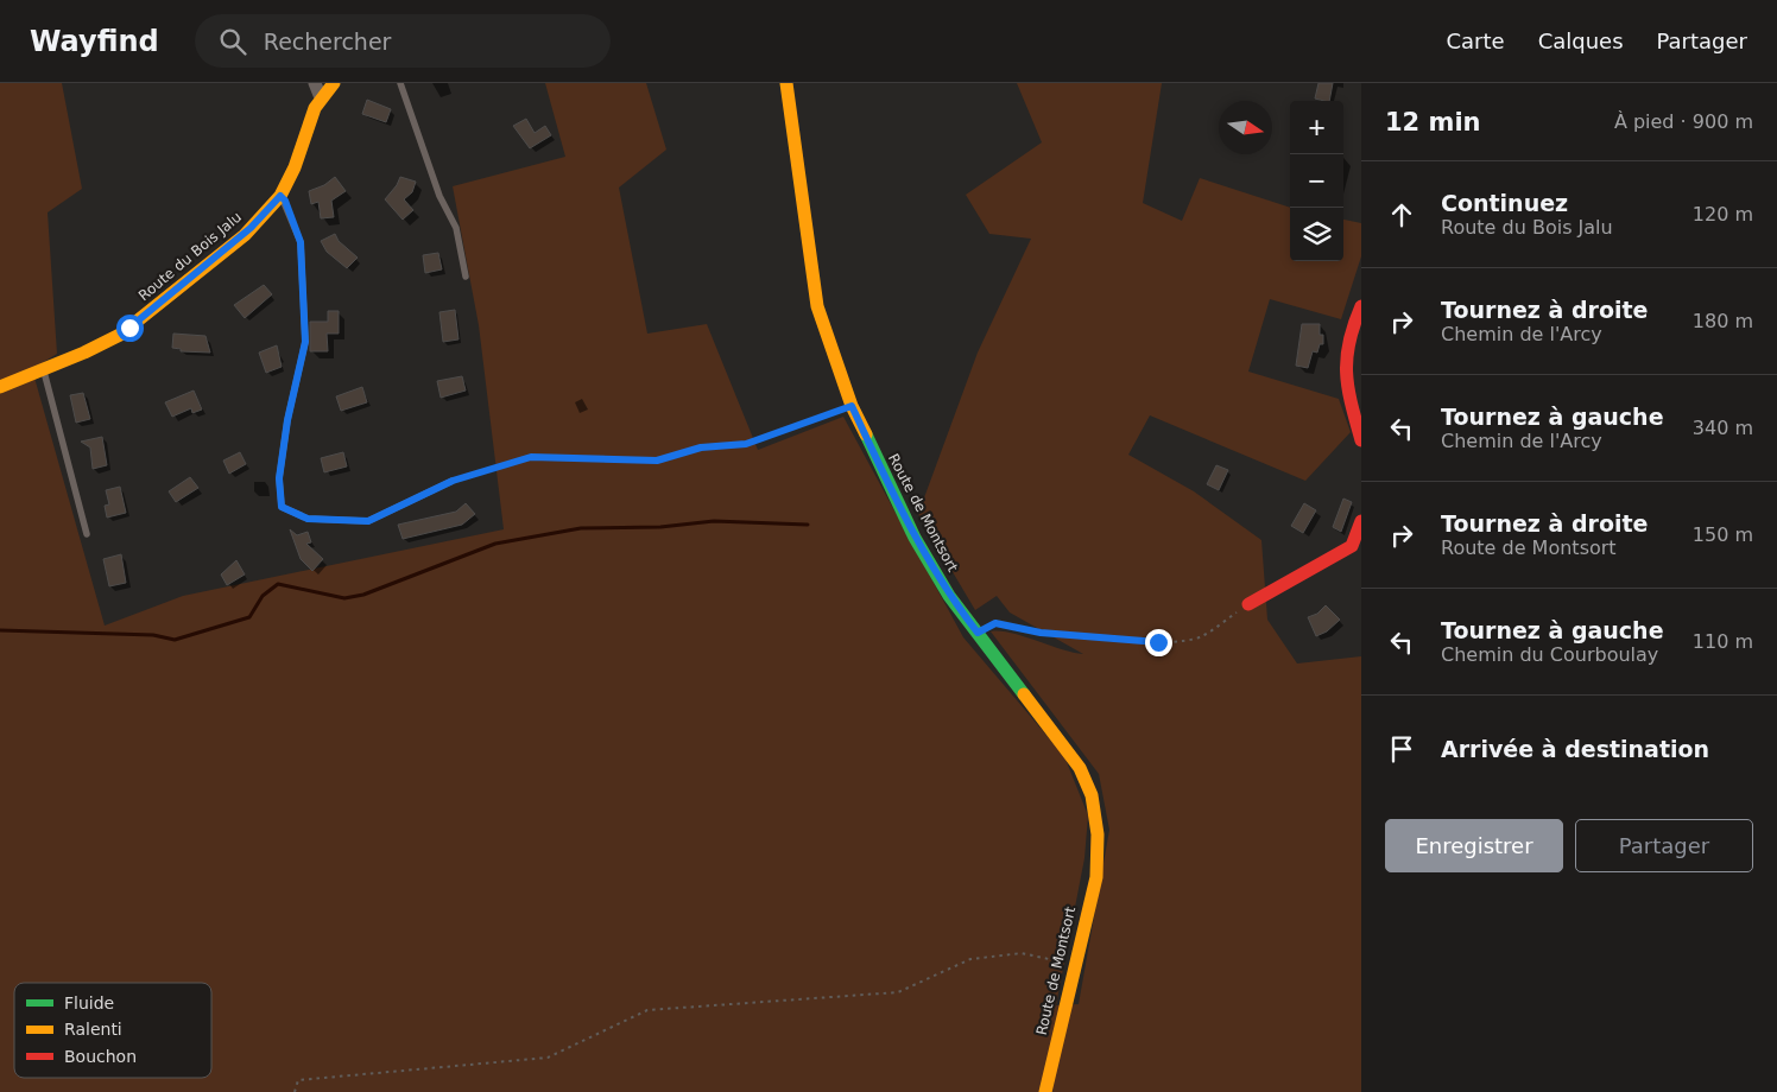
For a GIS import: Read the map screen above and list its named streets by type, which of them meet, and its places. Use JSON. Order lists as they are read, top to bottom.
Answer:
{
  "streets": {
    "street": ["Route du Bois Jalu", "Route de Montsort"]
  },
  "legend": ["Fluide", "Ralenti", "Bouchon"],
  "north": "right",
  "page": {
    "header": "Wayfind",
    "search": "Rechercher",
    "nav": ["Carte", "Calques", "Partager"],
    "heading": ["12 min", "À pied · 900 m"],
    "map_buttons": ["+", "−"],
    "list": [
      ["Continuez", "Route du Bois Jalu", "120 m"],
      ["Tournez à droite", "Chemin de l'Arcy", "180 m"],
      ["Tournez à gauche", "Chemin de l'Arcy", "340 m"],
      ["Tournez à droite", "Route de Montsort", "150 m"],
      ["Tournez à gauche", "Chemin du Courboulay", "110 m"],
      "Arrivée à destination"
    ],
    "buttons": ["Enregistrer", "Partager"]
  }
}
